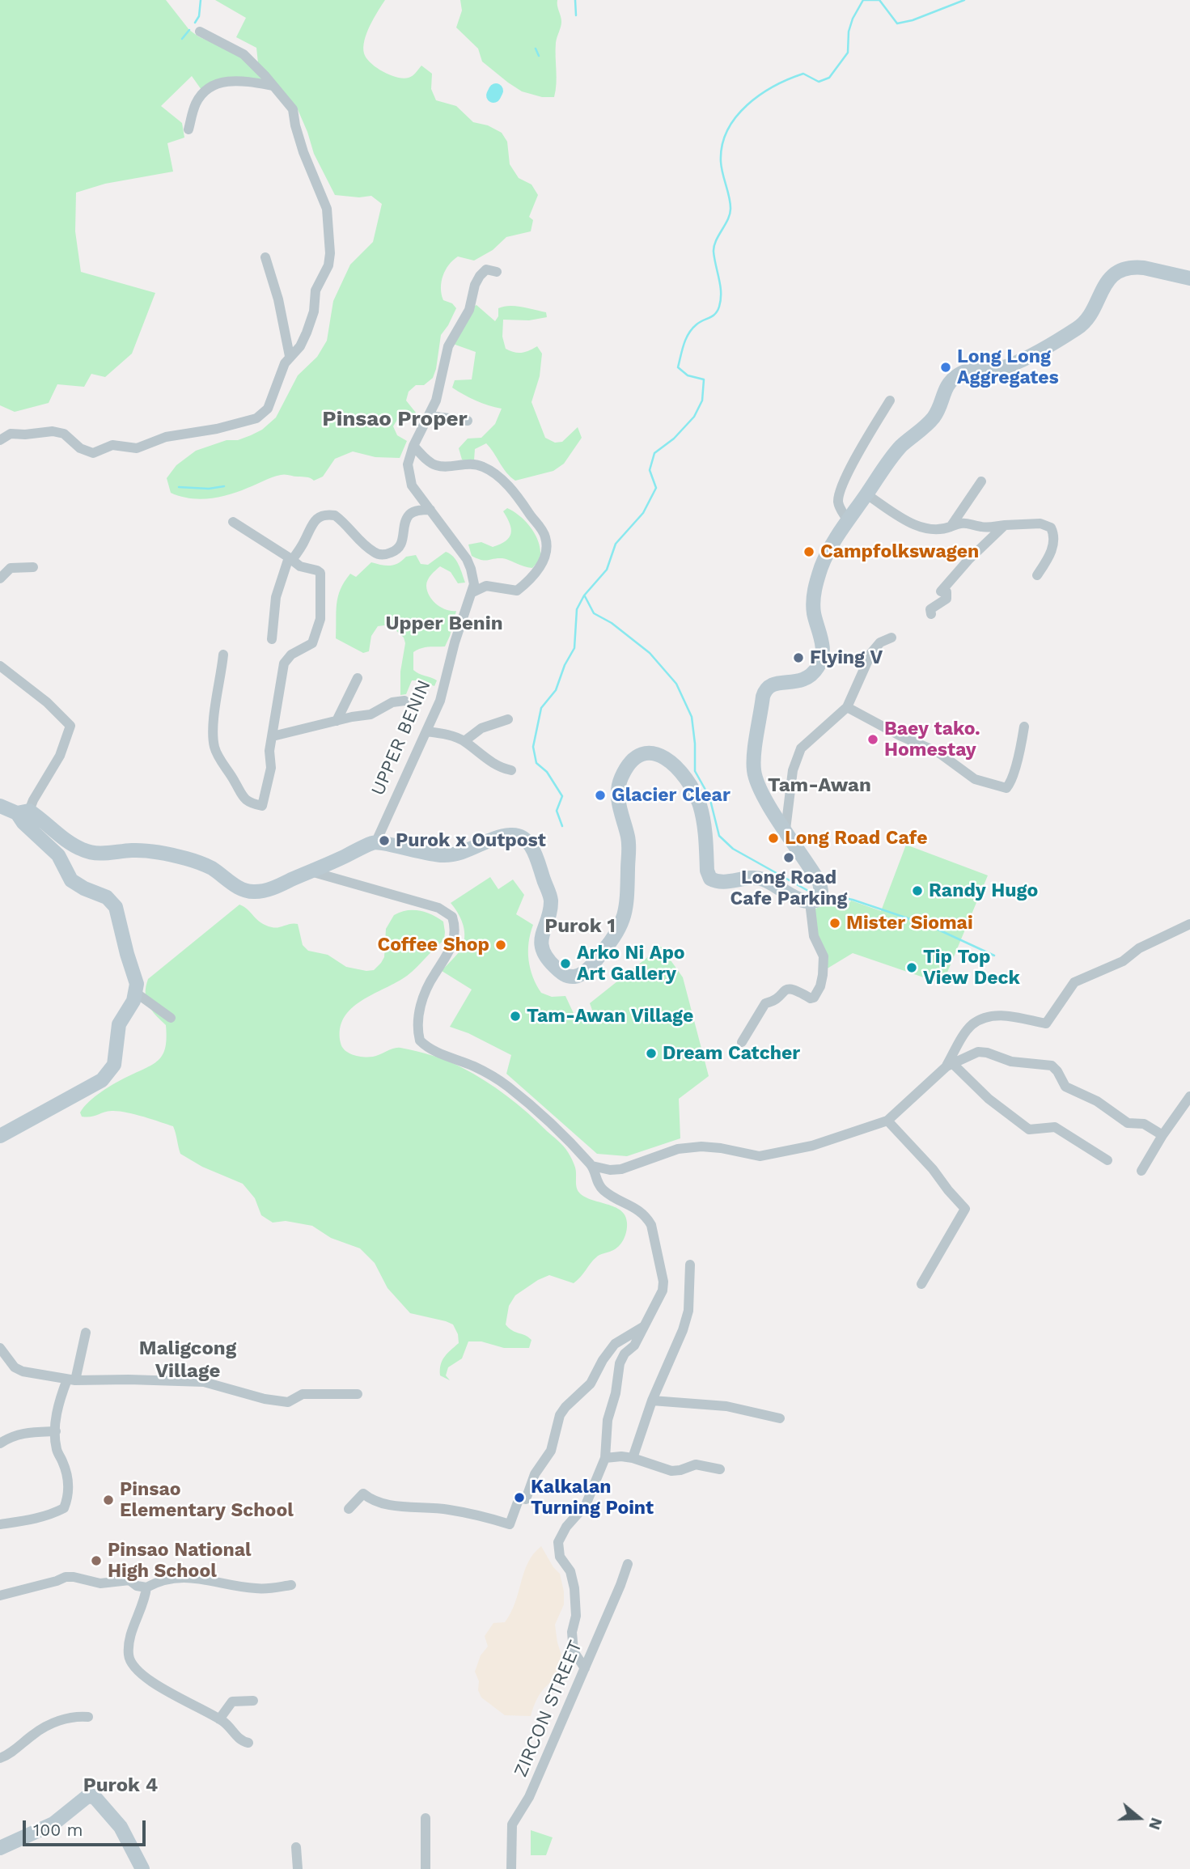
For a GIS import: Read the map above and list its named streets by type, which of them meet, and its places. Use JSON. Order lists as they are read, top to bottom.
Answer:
{
  "streets": {
    "street": ["UPPER BENIN", "ZIRCON STREET"]
  },
  "districts": [
    "Pinsao Proper",
    "Upper Benin",
    "Tam-Awan",
    "Purok 1",
    "Maligcong Village",
    "Purok 4"
  ],
  "places": [
    "Long Long Aggregates",
    "Campfolkswagen",
    "Flying V",
    "Baey tako. Homestay",
    "Glacier Clear",
    "Long Road Cafe",
    "Purok x Outpost",
    "Long Road Cafe Parking",
    "Randy Hugo",
    "Mister Siomai",
    "Coffee Shop",
    "Arko Ni Apo Art Gallery",
    "Tip Top View Deck",
    "Tam-Awan Village",
    "Dream Catcher",
    "Kalkalan Turning Point",
    "Pinsao Elementary School",
    "Pinsao National High School"
  ],
  "scale_bar": "100 m",
  "north": "right"
}
